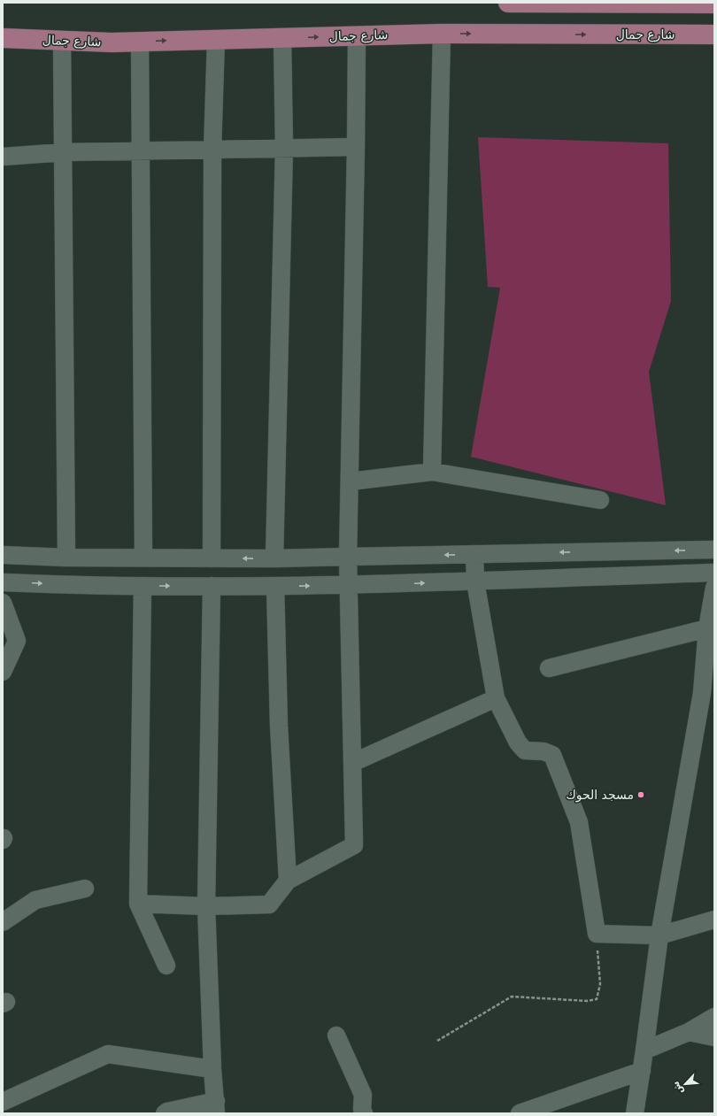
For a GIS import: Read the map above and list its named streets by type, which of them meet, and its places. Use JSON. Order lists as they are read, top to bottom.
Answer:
{
  "streets": {
    "main road": ["شارع جمال"]
  },
  "places": ["مسجد الحوك"],
  "north": "bottom left"
}
